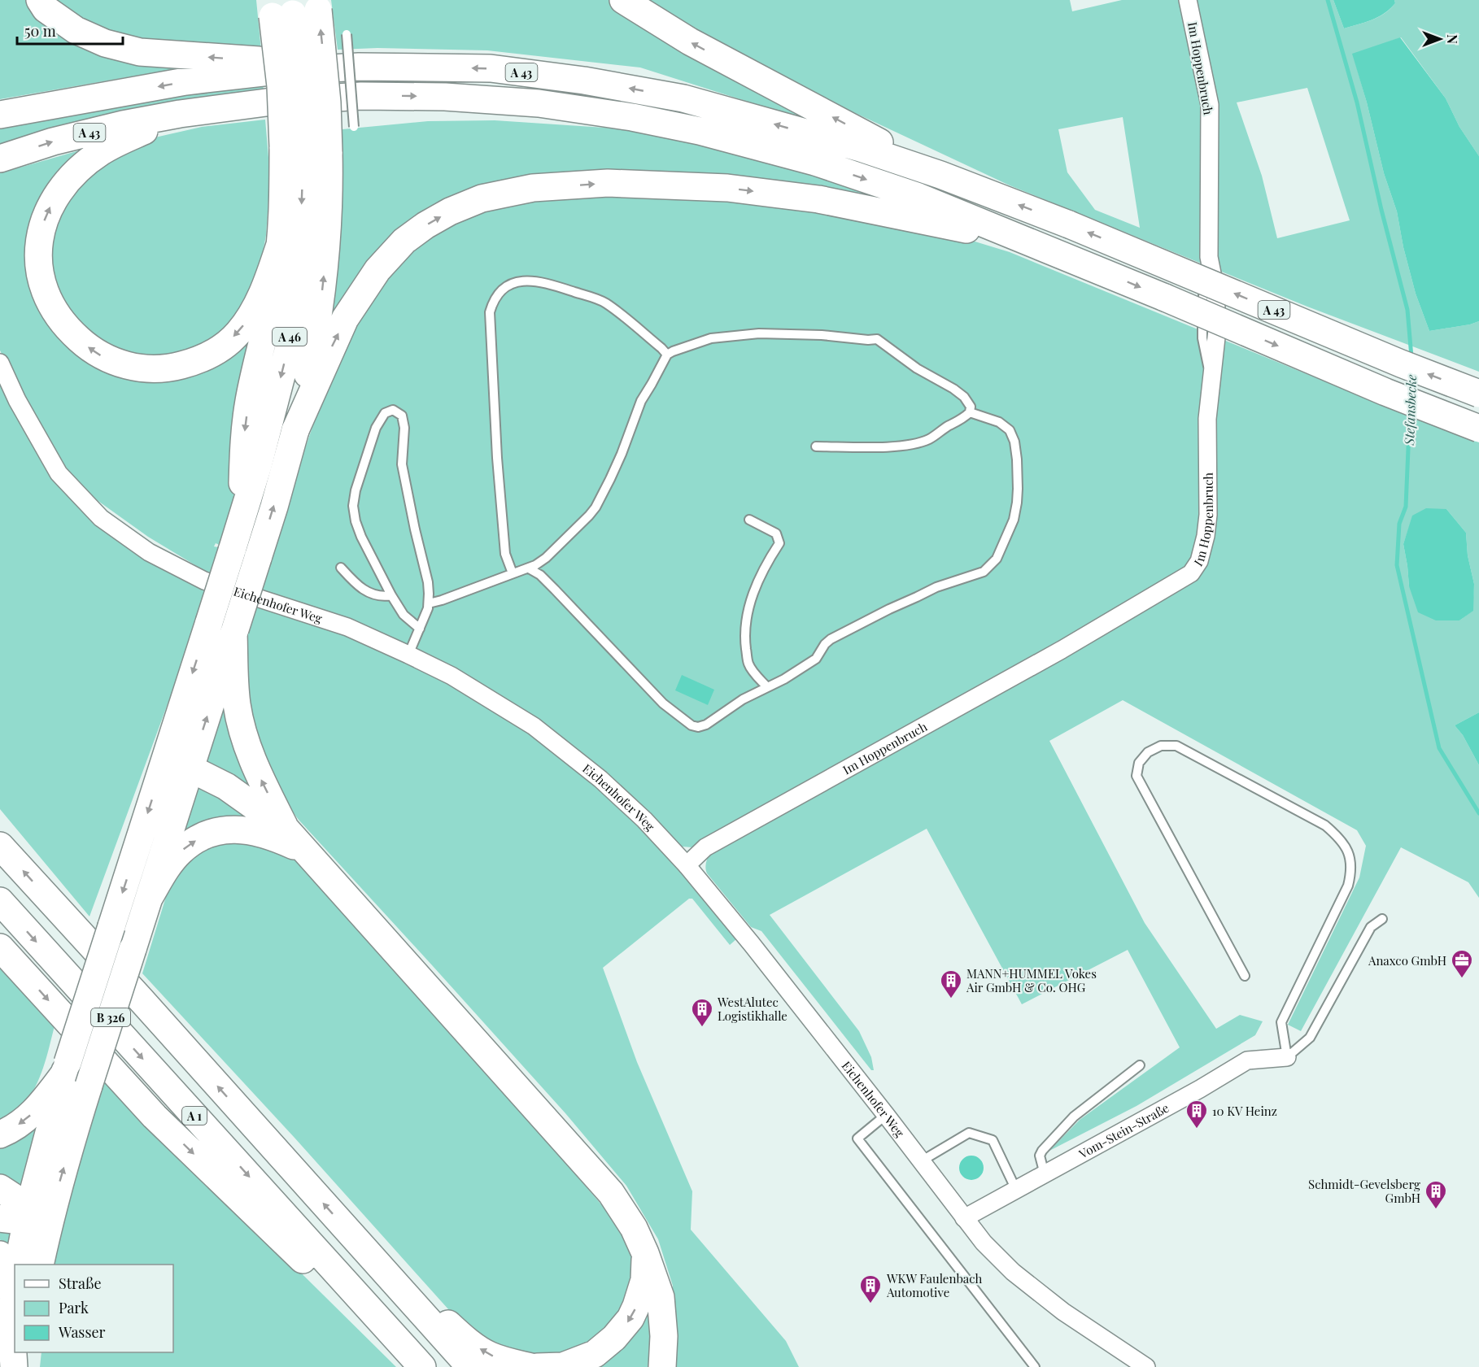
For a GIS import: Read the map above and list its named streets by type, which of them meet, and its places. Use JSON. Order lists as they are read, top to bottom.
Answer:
{
  "streets": {
    "main road": [
      "A 43",
      "A 46",
      "B 326",
      "A 1"
    ],
    "street": ["Im Hoppenbruch", "Eichenhofer Weg", "Vom-Stein-Straße"]
  },
  "crossings": [
    ["Im Hoppenbruch", "Eichenhofer Weg"],
    ["A 46", "B 326"],
    ["Eichenhofer Weg", "Vom-Stein-Straße"]
  ],
  "water": ["Stefansbecke"],
  "places": {
    "office": ["Anaxco GmbH"],
    "building": [
      "MANN+HUMMEL Vokes Air GmbH & Co. OHG",
      "WestAlutec Logistikhalle",
      "10 KV Heinz",
      "Schmidt-Gevelsberg GmbH",
      "WKW Faulenbach Automotive"
    ]
  },
  "legend": ["Straße", "Park", "Wasser"],
  "scale_bar": "50 m",
  "north": "right"
}
